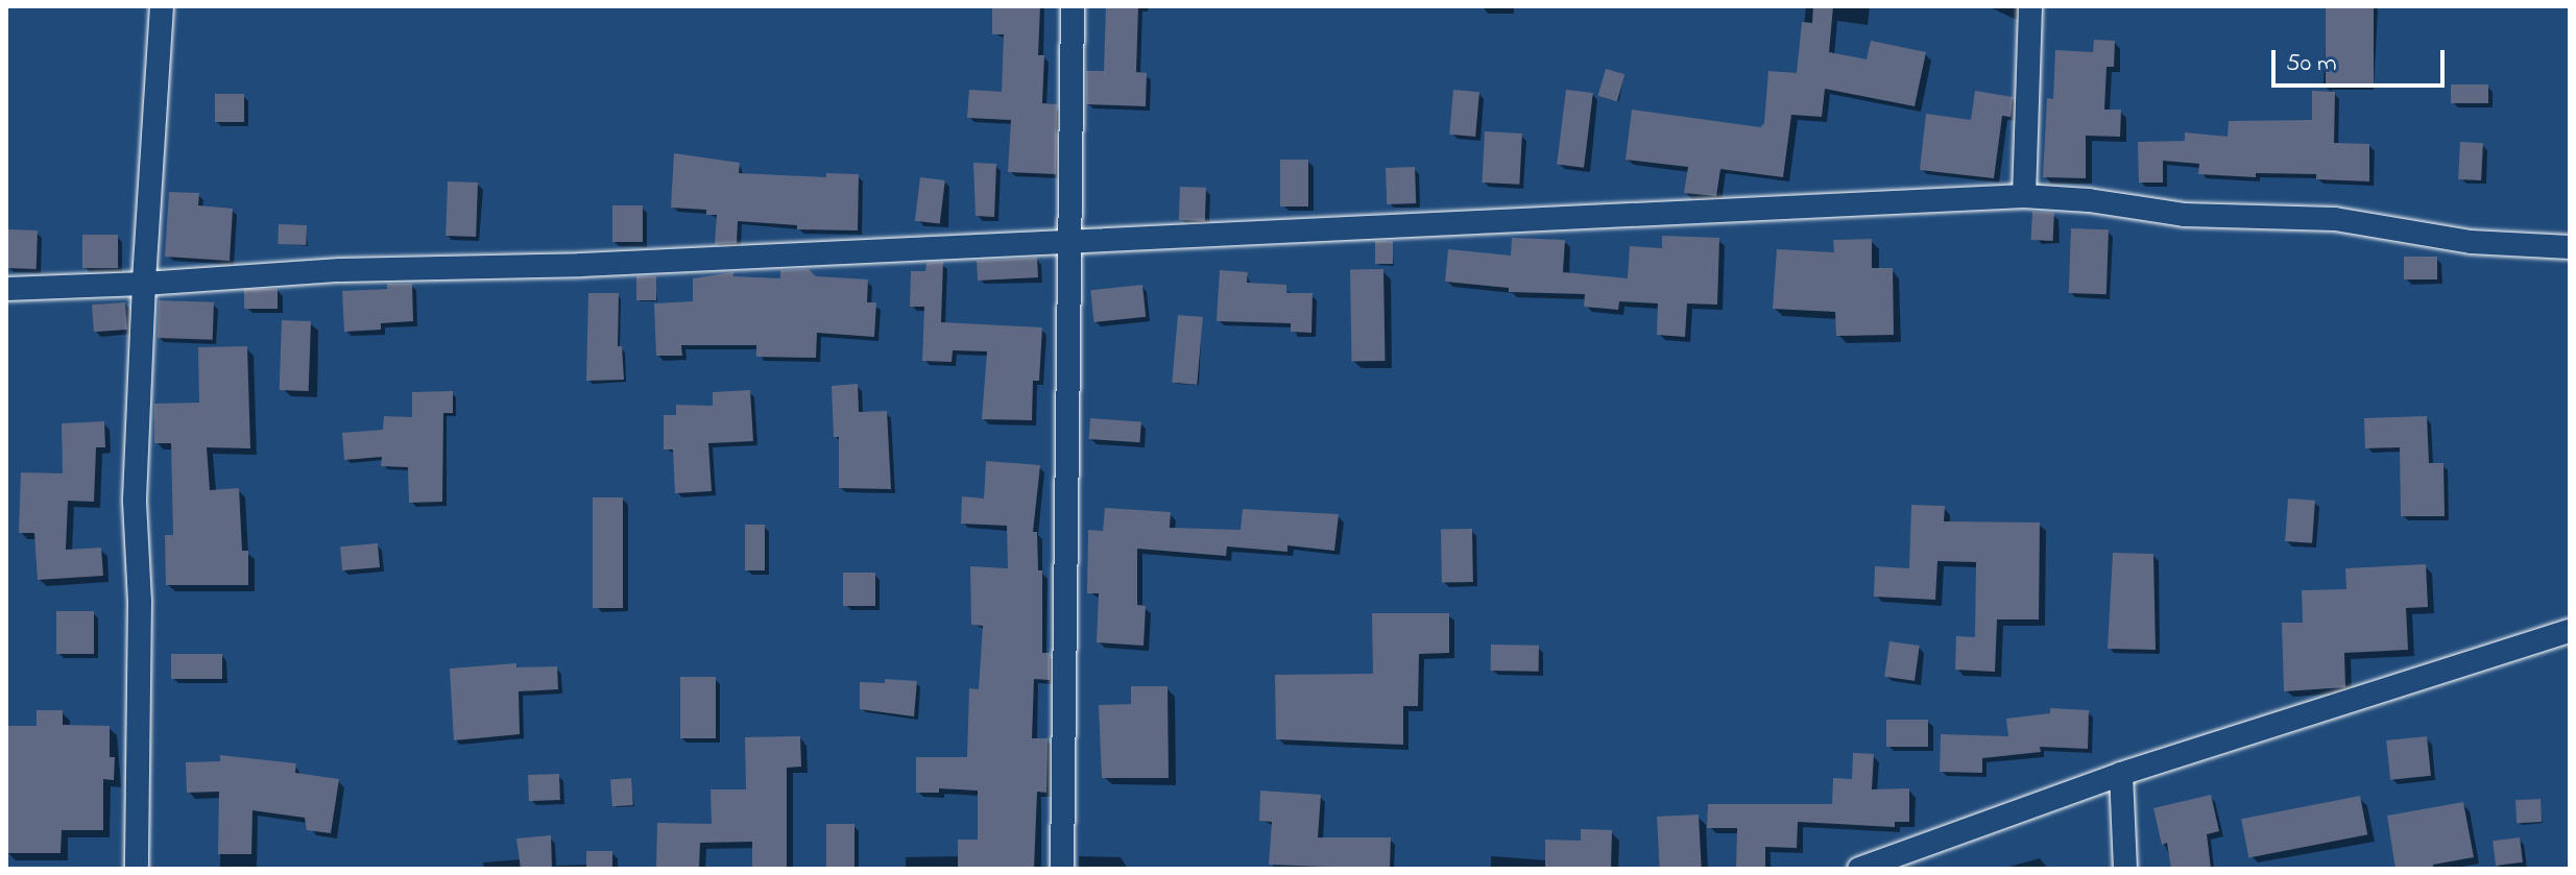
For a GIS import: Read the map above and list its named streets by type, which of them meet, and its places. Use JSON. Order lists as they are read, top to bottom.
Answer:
{
  "scale_bar": "50 m"
}
